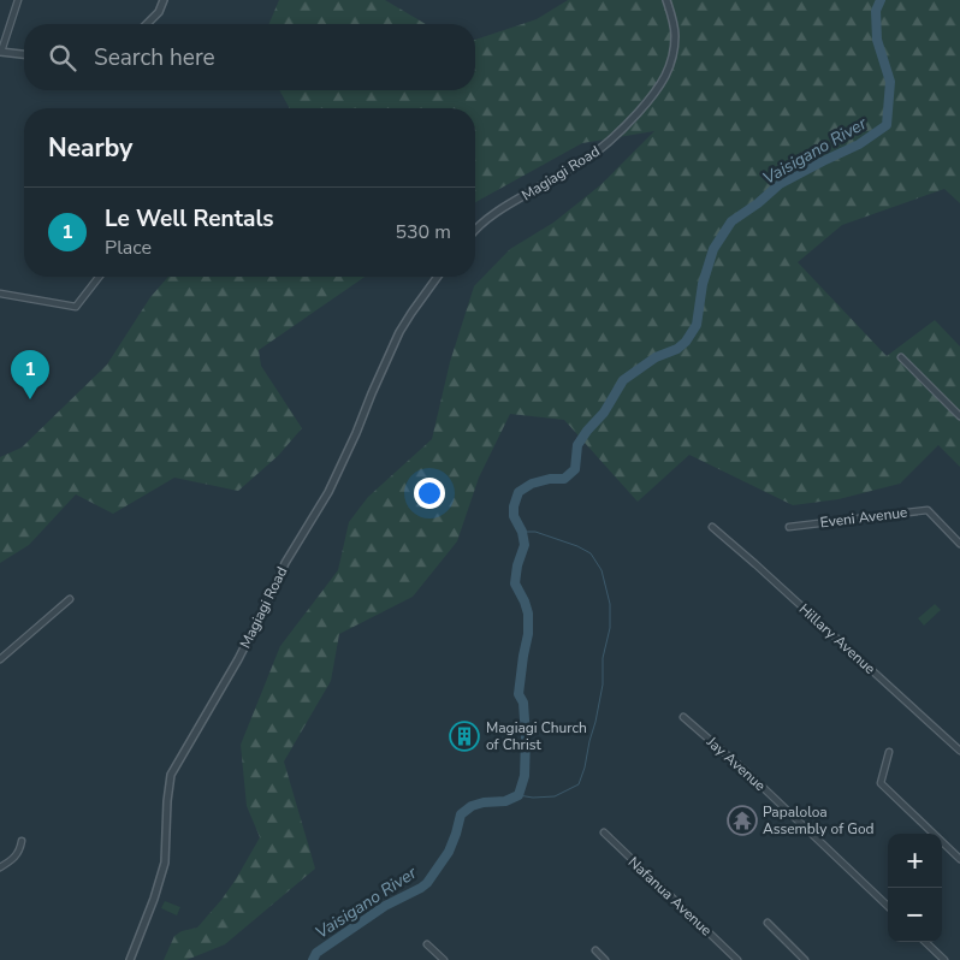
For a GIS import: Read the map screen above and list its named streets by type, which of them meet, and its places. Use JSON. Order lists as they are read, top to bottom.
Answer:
{
  "streets": {
    "street": [
      "Magiagi Road",
      "Eveni Avenue",
      "Hillary Avenue",
      "Jay Avenue",
      "Nafanua Avenue"
    ]
  },
  "water": ["Vaisigano River"],
  "places": {
    "building": ["Magiagi Church of Christ"],
    "temple": ["Papaloloa Assembly of God"]
  },
  "page": {
    "search": "Search here",
    "heading": "Nearby",
    "list": [
      {
        "mark": "1",
        "name": "Le Well Rentals",
        "note": "Place",
        "value": "530 m"
      }
    ],
    "pins": "1",
    "map_buttons": ["+", "−"]
  }
}
